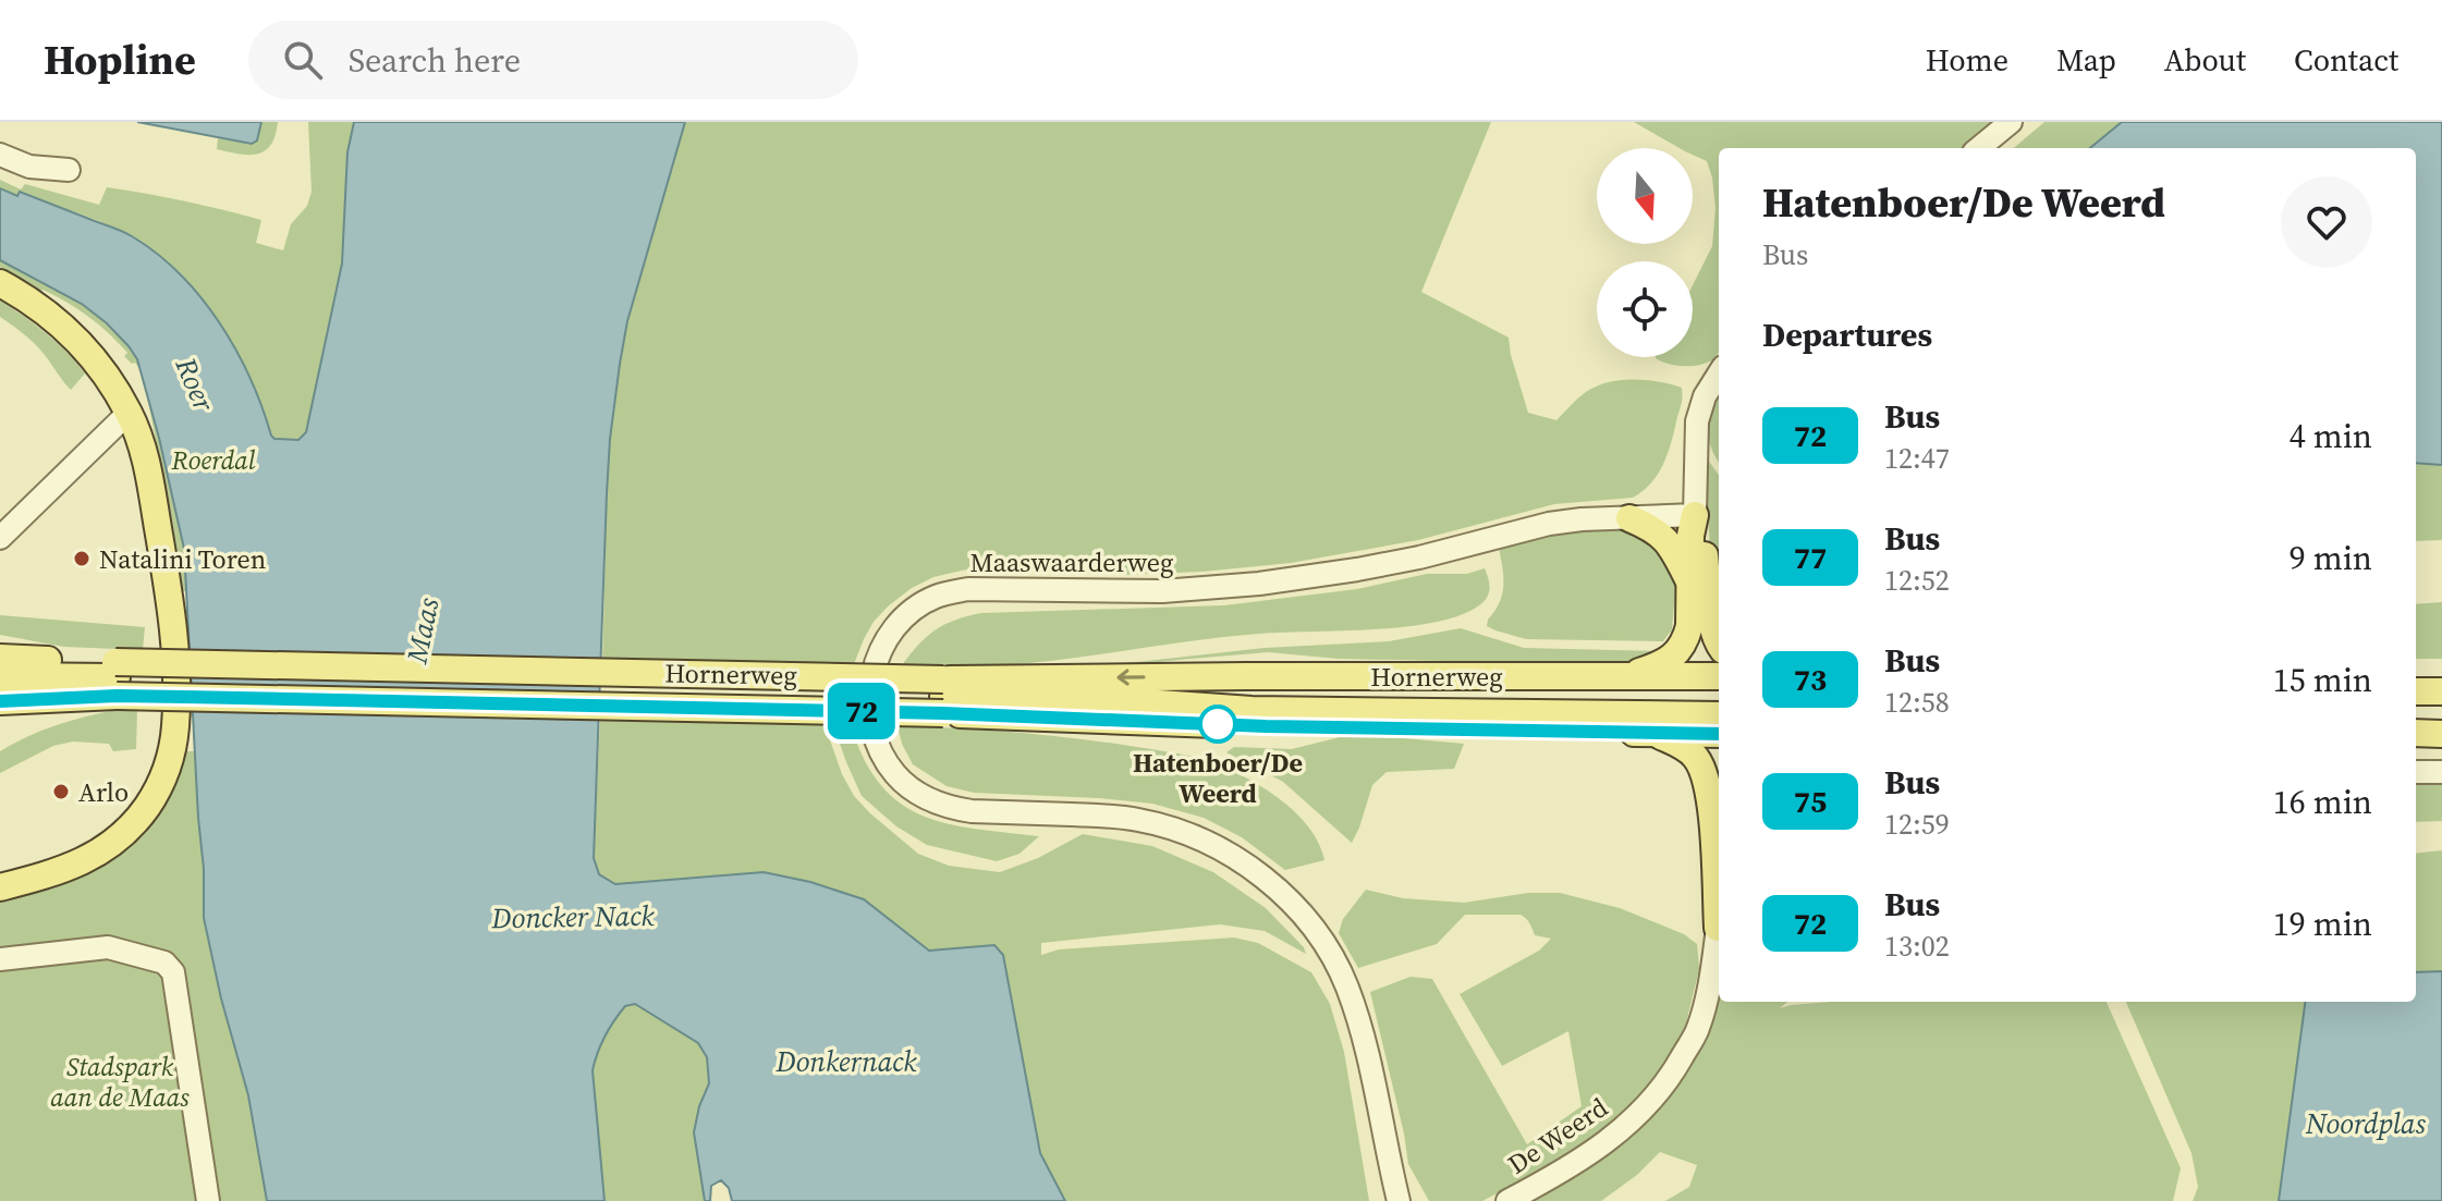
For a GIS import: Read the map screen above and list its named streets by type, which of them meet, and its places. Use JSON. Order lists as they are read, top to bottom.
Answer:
{
  "streets": {
    "main road": ["Hornerweg"],
    "street": ["Maaswaarderweg", "De Weerd"]
  },
  "water": [
    "Roer",
    "Maas",
    "Doncker Nack",
    "Donkernack",
    "Noordplas"
  ],
  "parks": ["Roerdal", "Stadspark aan de Maas"],
  "places": ["Natalini Toren", "Hatenboer/De Weerd", "Arlo"],
  "lines": ["bus line 72"],
  "north": "bottom",
  "page": {
    "header": "Hopline",
    "search": "Search here",
    "nav": [
      "Home",
      "Map",
      "About",
      "Contact"
    ],
    "on_map": "72",
    "heading": [
      ["Hatenboer/De Weerd", "Bus"],
      "Departures"
    ],
    "list": [
      {
        "mark": "72",
        "name": "Bus",
        "note": "12:47",
        "value": "4 min"
      },
      {
        "mark": "77",
        "name": "Bus",
        "note": "12:52",
        "value": "9 min"
      },
      {
        "mark": "73",
        "name": "Bus",
        "note": "12:58",
        "value": "15 min"
      },
      {
        "mark": "75",
        "name": "Bus",
        "note": "12:59",
        "value": "16 min"
      },
      {
        "mark": "72",
        "name": "Bus",
        "note": "13:02",
        "value": "19 min"
      }
    ]
  }
}
